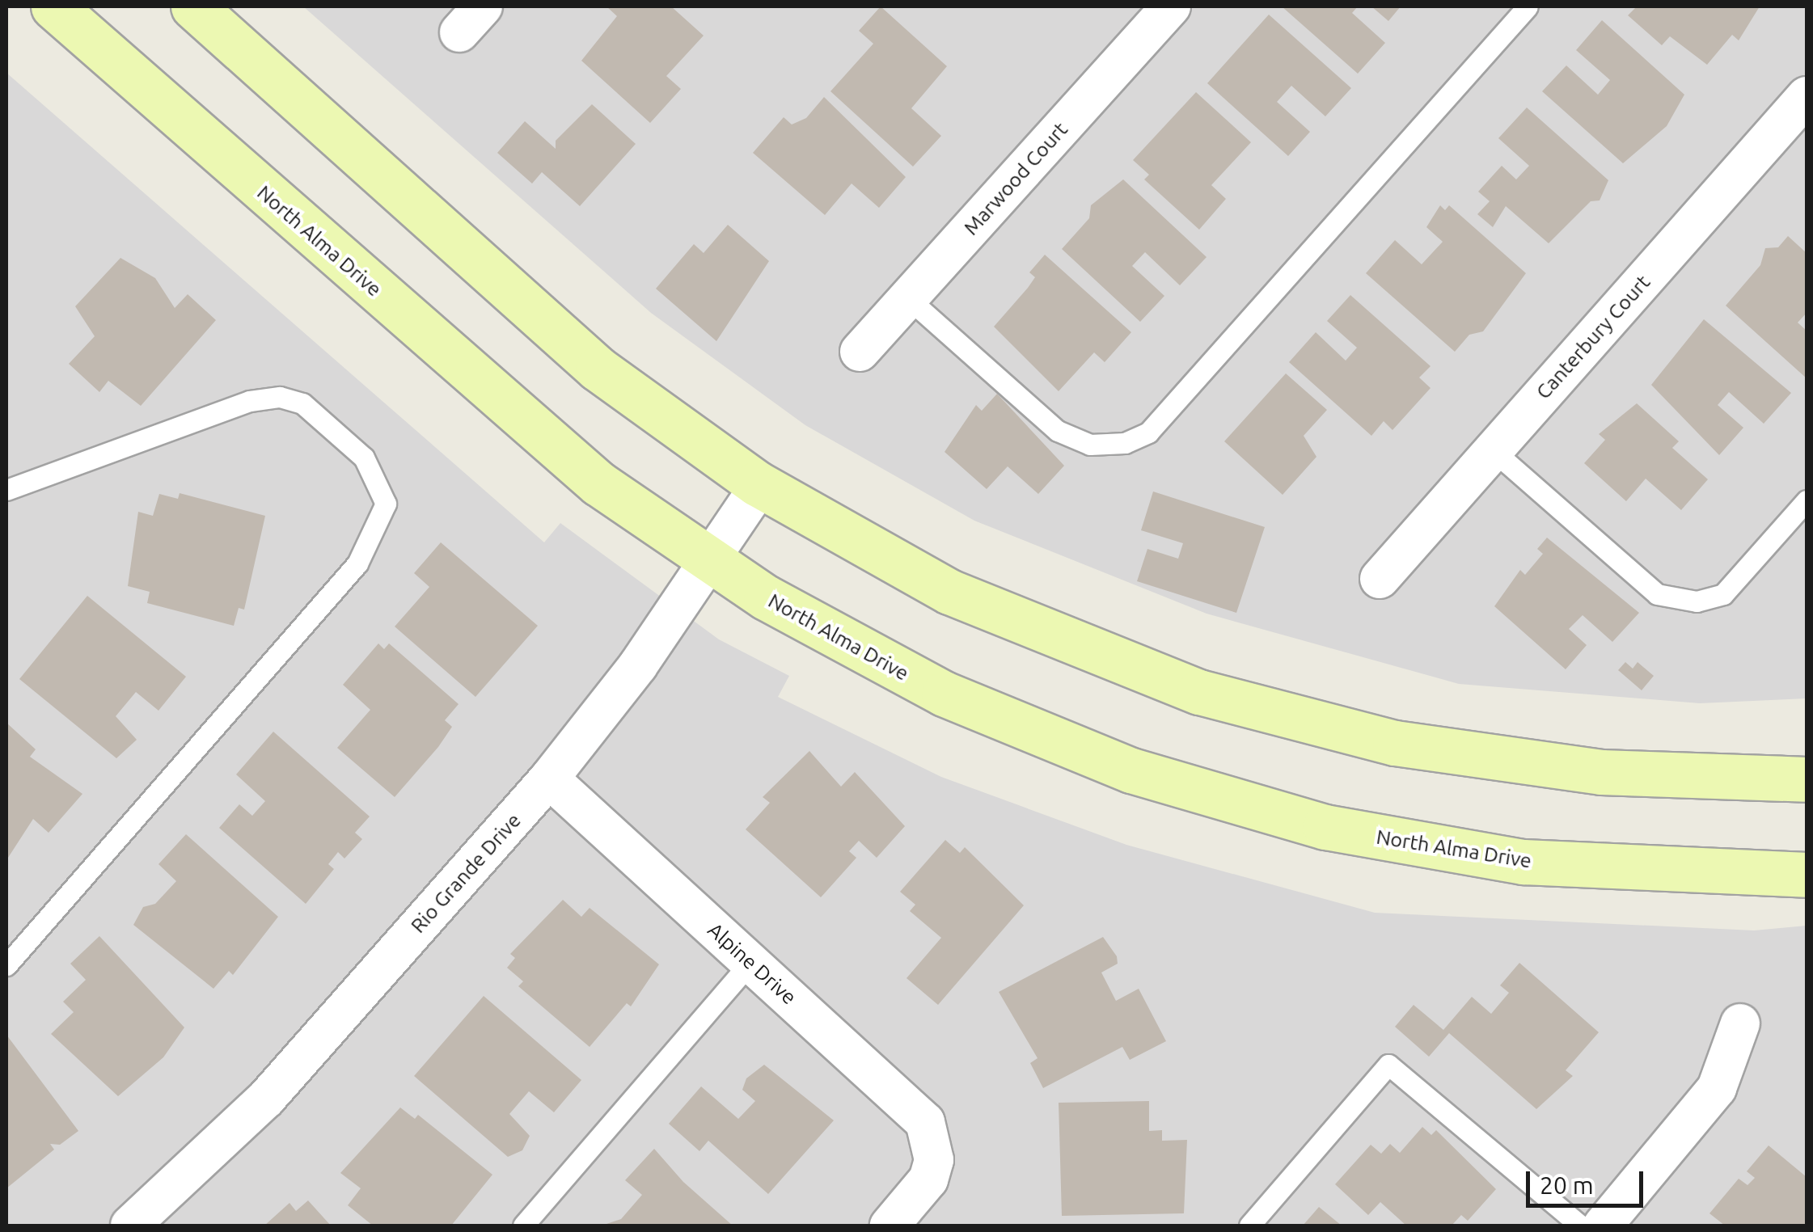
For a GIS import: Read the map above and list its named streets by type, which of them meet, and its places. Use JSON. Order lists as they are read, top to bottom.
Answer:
{
  "streets": {
    "main road": ["North Alma Drive"],
    "street": [
      "Marwood Court",
      "Canterbury Court",
      "Rio Grande Drive",
      "Alpine Drive"
    ]
  },
  "crossings": [
    ["North Alma Drive", "Rio Grande Drive"],
    ["Rio Grande Drive", "Alpine Drive"]
  ],
  "scale_bar": "20 m"
}
